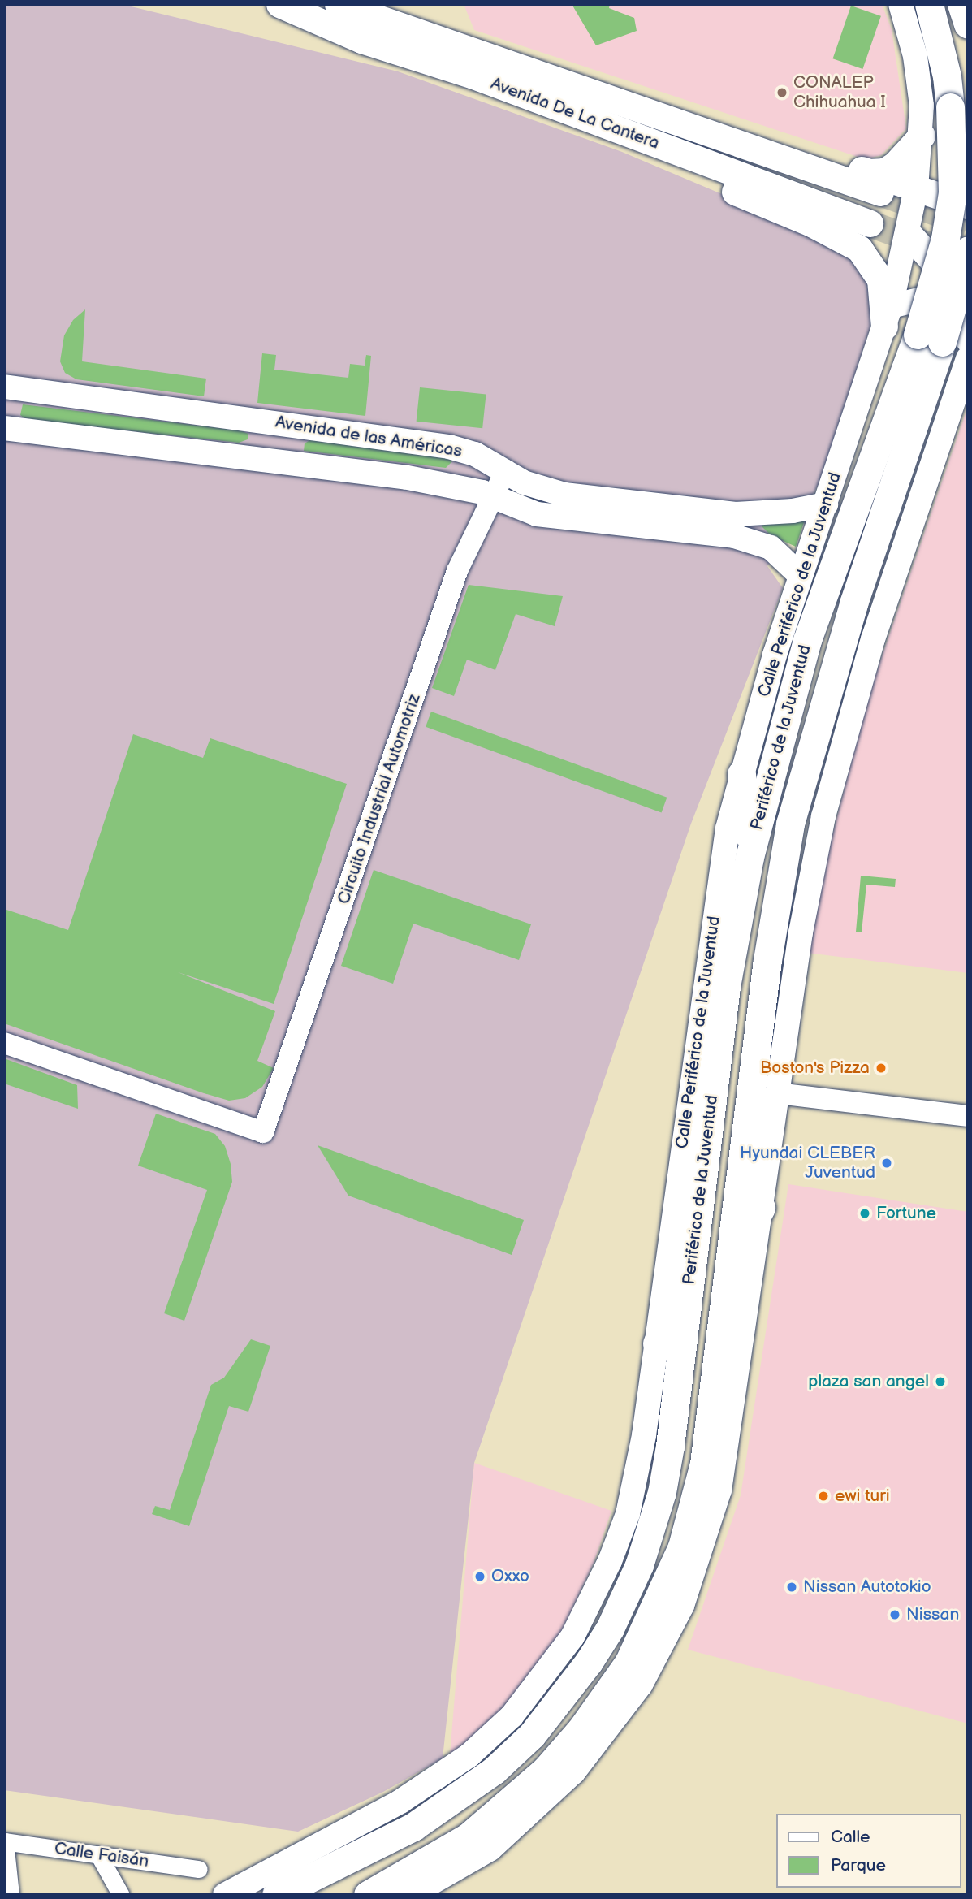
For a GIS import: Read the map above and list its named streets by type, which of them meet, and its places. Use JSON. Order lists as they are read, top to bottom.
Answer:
{
  "streets": {
    "highway": ["Periférico de la Juventud"],
    "main road": ["Avenida De La Cantera", "Avenida de las Américas", "Calle Periférico de la Juventud"],
    "street": ["Circuito Industrial Automotriz", "Calle Faisán"]
  },
  "crossings": [
    ["Avenida de las Américas", "Calle Periférico de la Juventud"],
    ["Avenida de las Américas", "Circuito Industrial Automotriz"]
  ],
  "places": [
    "CONALEP Chihuahua I",
    "Boston's Pizza",
    "Hyundai CLEBER Juventud",
    "Fortune",
    "plaza san angel",
    "ewi turi",
    "Oxxo",
    "Nissan Autotokio",
    "Nissan"
  ],
  "legend": ["Calle", "Parque"]
}
